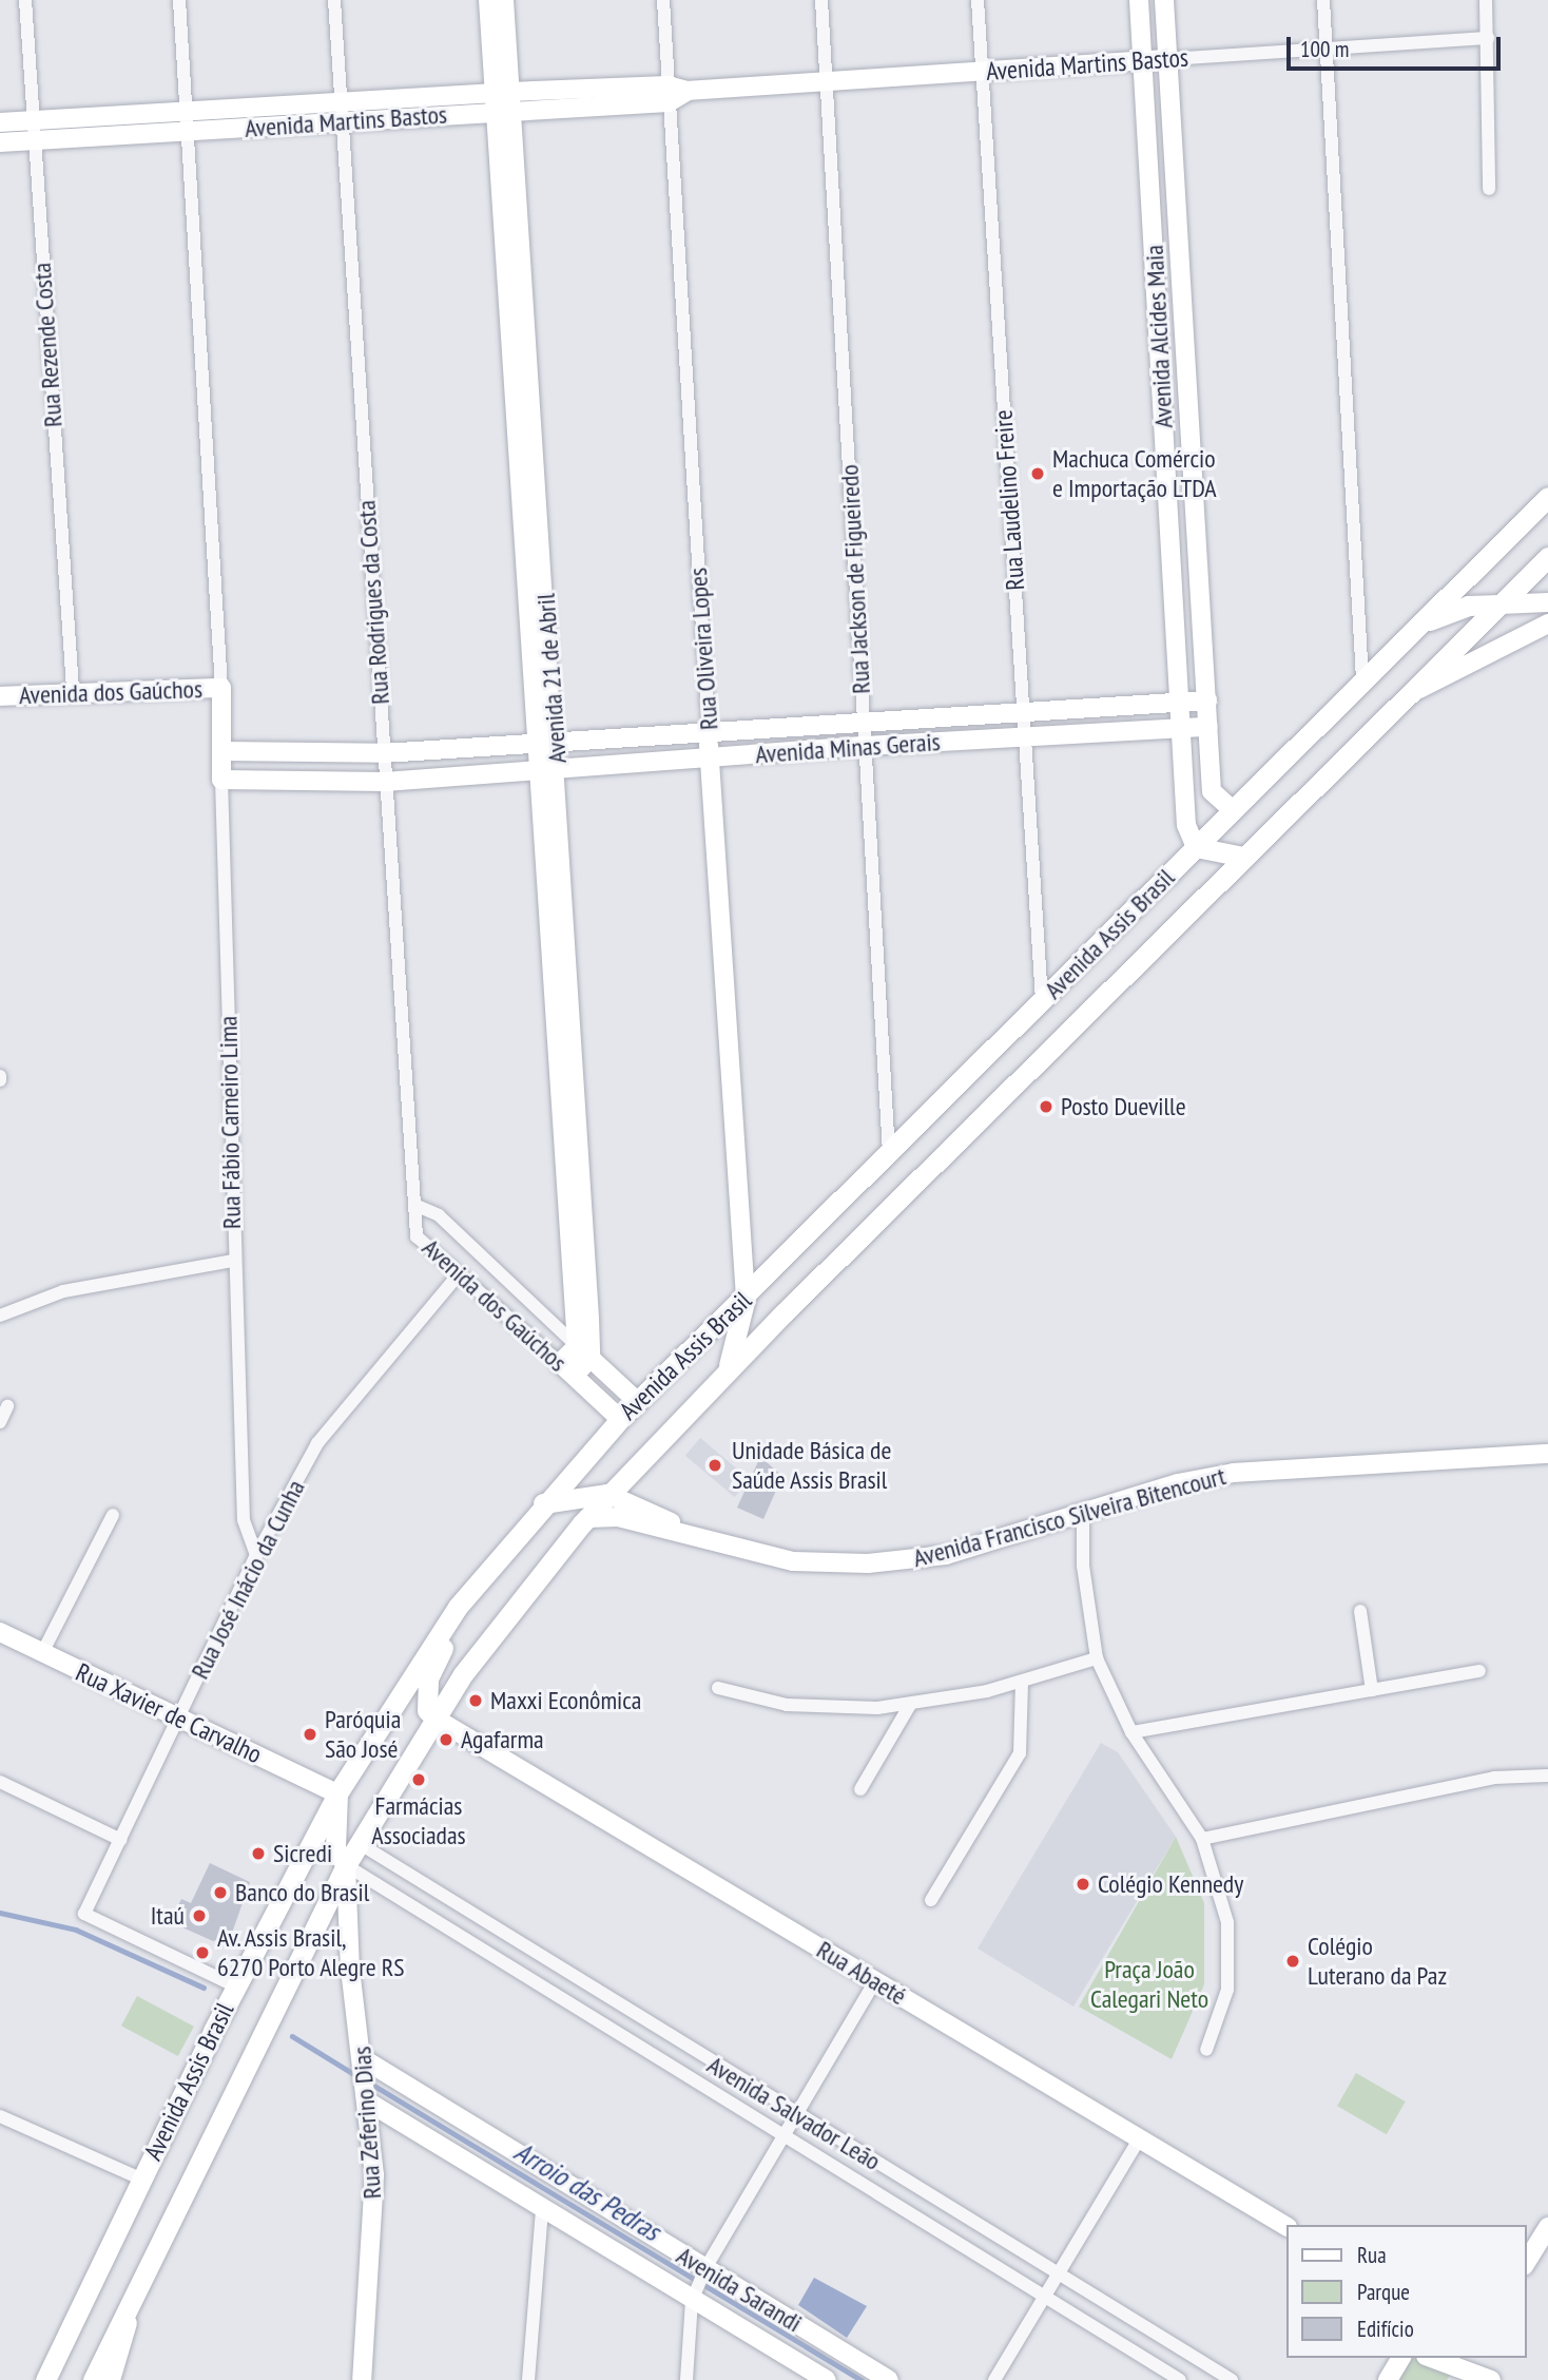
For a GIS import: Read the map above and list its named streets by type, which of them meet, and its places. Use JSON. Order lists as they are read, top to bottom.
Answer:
{
  "streets": {
    "main road": ["Avenida Assis Brasil"],
    "street": [
      "Avenida Martins Bastos",
      "Avenida Alcides Maia",
      "Rua Rezende Costa",
      "Rua Laudelino Freire",
      "Rua Jackson de Figueiredo",
      "Rua Rodrigues da Costa",
      "Rua Oliveira Lopes",
      "Avenida 21 de Abril",
      "Avenida dos Gaúchos",
      "Avenida Minas Gerais",
      "Rua Fábio Carneiro Lima",
      "Avenida Francisco Silveira Bitencourt",
      "Rua José Inácio da Cunha",
      "Rua Xavier de Carvalho",
      "Rua Abaeté",
      "Avenida Salvador Leão",
      "Rua Zeferino Dias",
      "Avenida Sarandi"
    ]
  },
  "crossings": [
    ["Avenida Martins Bastos", "Avenida Alcides Maia"],
    ["Avenida Martins Bastos", "Rua Rezende Costa"],
    ["Avenida Martins Bastos", "Rua Laudelino Freire"],
    ["Avenida Martins Bastos", "Rua Jackson de Figueiredo"],
    ["Avenida Martins Bastos", "Rua Rodrigues da Costa"],
    ["Avenida Martins Bastos", "Rua Oliveira Lopes"],
    ["Avenida Martins Bastos", "Avenida 21 de Abril"],
    ["Avenida Alcides Maia", "Avenida Minas Gerais"],
    ["Avenida Alcides Maia", "Avenida Assis Brasil"],
    ["Rua Rezende Costa", "Avenida dos Gaúchos"],
    ["Rua Laudelino Freire", "Avenida Minas Gerais"],
    ["Rua Laudelino Freire", "Avenida Assis Brasil"],
    ["Rua Jackson de Figueiredo", "Avenida Minas Gerais"],
    ["Rua Jackson de Figueiredo", "Avenida Assis Brasil"],
    ["Rua Rodrigues da Costa", "Avenida dos Gaúchos"],
    ["Rua Rodrigues da Costa", "Avenida Minas Gerais"],
    ["Rua Oliveira Lopes", "Avenida Minas Gerais"],
    ["Rua Oliveira Lopes", "Avenida Assis Brasil"],
    ["Avenida 21 de Abril", "Avenida dos Gaúchos"],
    ["Avenida 21 de Abril", "Avenida Minas Gerais"],
    ["Avenida dos Gaúchos", "Avenida Assis Brasil"],
    ["Avenida dos Gaúchos", "Rua Fábio Carneiro Lima"],
    ["Avenida dos Gaúchos", "Rua José Inácio da Cunha"],
    ["Avenida Minas Gerais", "Rua Fábio Carneiro Lima"],
    ["Avenida Assis Brasil", "Avenida Francisco Silveira Bitencourt"],
    ["Avenida Assis Brasil", "Rua José Inácio da Cunha"],
    ["Avenida Assis Brasil", "Rua Xavier de Carvalho"],
    ["Avenida Assis Brasil", "Rua Abaeté"],
    ["Avenida Assis Brasil", "Avenida Salvador Leão"],
    ["Avenida Assis Brasil", "Rua Zeferino Dias"],
    ["Rua Fábio Carneiro Lima", "Rua José Inácio da Cunha"],
    ["Rua José Inácio da Cunha", "Rua Xavier de Carvalho"],
    ["Avenida Salvador Leão", "Rua Zeferino Dias"],
    ["Rua Zeferino Dias", "Avenida Sarandi"]
  ],
  "water": ["Arroio das Pedras"],
  "parks": ["Praça João Calegari Neto"],
  "places": [
    "Machuca Comércio e Importação LTDA",
    "Posto Dueville",
    "Unidade Básica de Saúde Assis Brasil",
    "Maxxi Econômica",
    "Paróquia São José",
    "Agafarma",
    "Farmácias Associadas",
    "Sicredi",
    "Colégio Kennedy",
    "Banco do Brasil",
    "Itaú",
    "Av. Assis Brasil, 6270 Porto Alegre RS",
    "Colégio Luterano da Paz"
  ],
  "legend": ["Rua", "Parque", "Edifício"],
  "scale_bar": "100 m"
}
